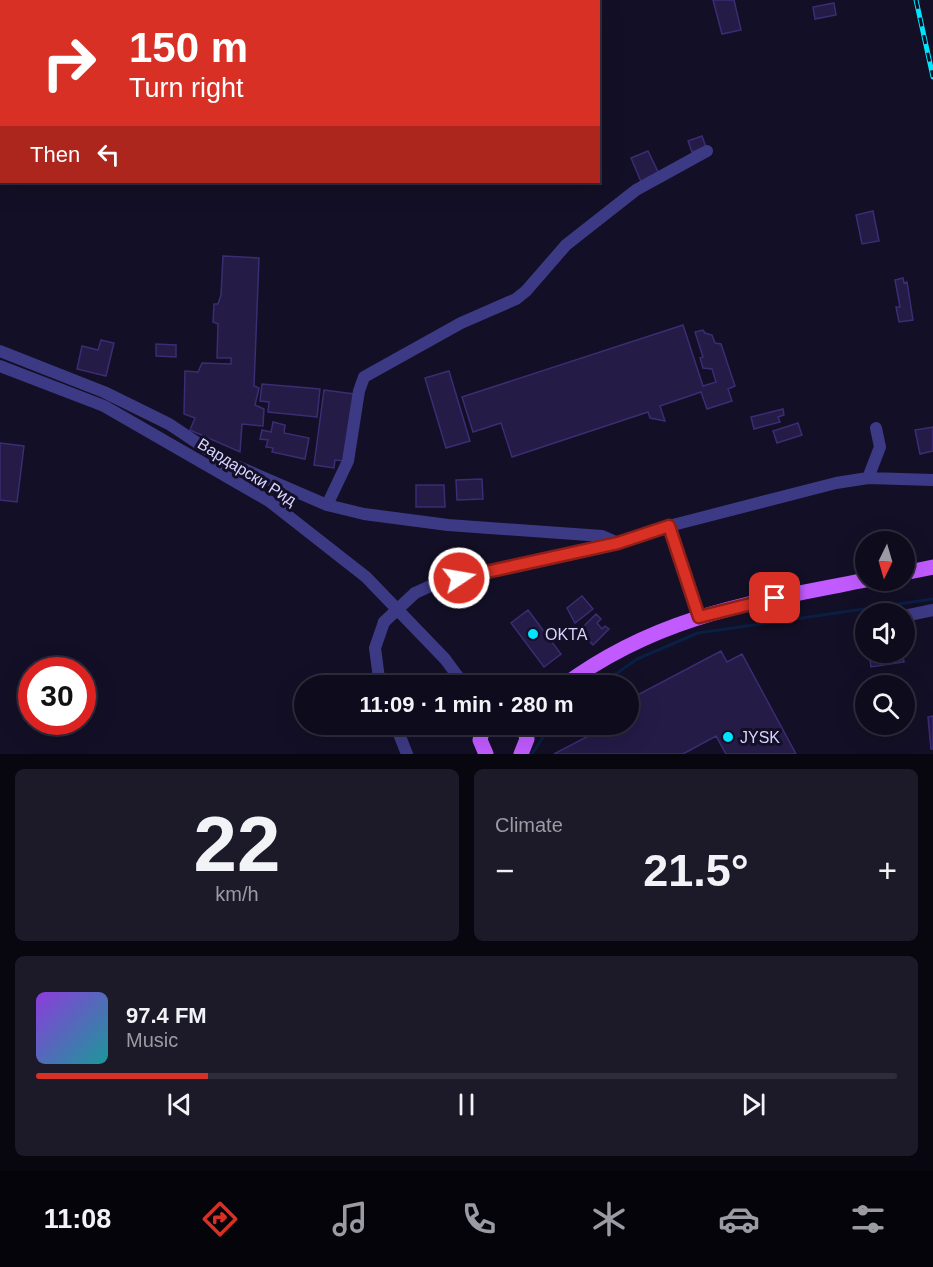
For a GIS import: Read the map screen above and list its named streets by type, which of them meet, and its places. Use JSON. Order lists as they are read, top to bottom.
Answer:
{
  "streets": {
    "street": ["Вардарски Рид"]
  },
  "places": ["OKTA", "JYSK"],
  "north": "bottom",
  "page": {
    "turn": ["150 m", "Turn right"],
    "then": "Then",
    "limit": "30",
    "trip": "11:09 · 1 min · 280 m",
    "tile": [
      ["22", "km/h"],
      "Climate"
    ],
    "heat": ["−", "21.5°", "+"],
    "song": ["97.4 FM", "Music"],
    "tabs": "11:08"
  }
}
